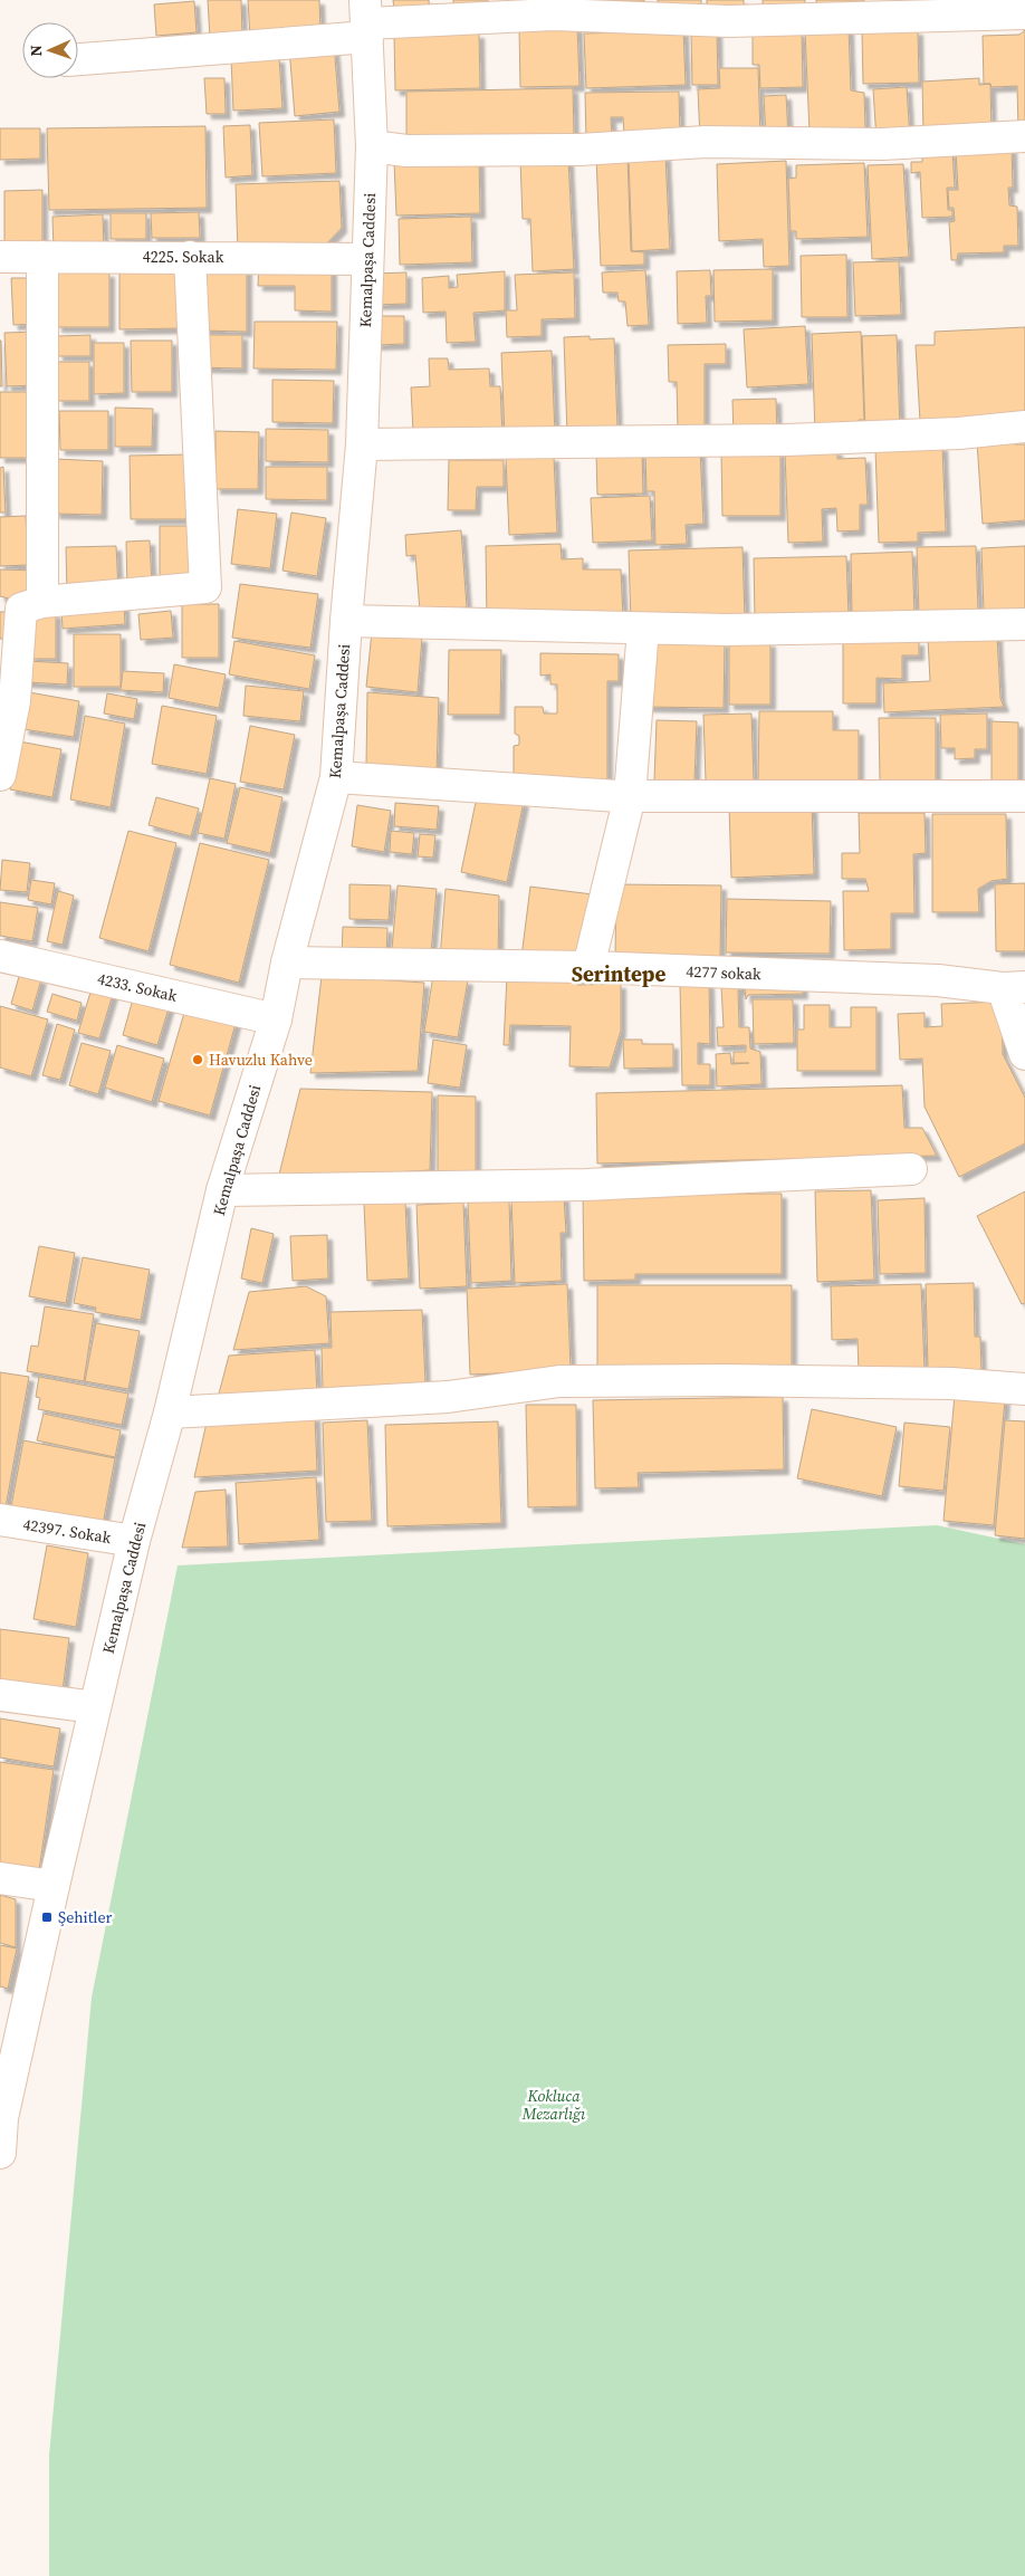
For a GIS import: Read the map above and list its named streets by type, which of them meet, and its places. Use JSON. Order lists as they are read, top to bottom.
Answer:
{
  "streets": {
    "street": [
      "4225. Sokak",
      "Kemalpaşa Caddesi",
      "4277 sokak",
      "4233. Sokak",
      "42397. Sokak"
    ]
  },
  "crossings": [
    ["4225. Sokak", "Kemalpaşa Caddesi"],
    ["Kemalpaşa Caddesi", "4277 sokak"],
    ["Kemalpaşa Caddesi", "4233. Sokak"],
    ["Kemalpaşa Caddesi", "42397. Sokak"]
  ],
  "districts": ["Serintepe"],
  "parks": ["Kokluca Mezarlığı"],
  "places": {
    "other": ["Havuzlu Kahve"],
    "transit": ["Şehitler"]
  },
  "north": "left"
}
